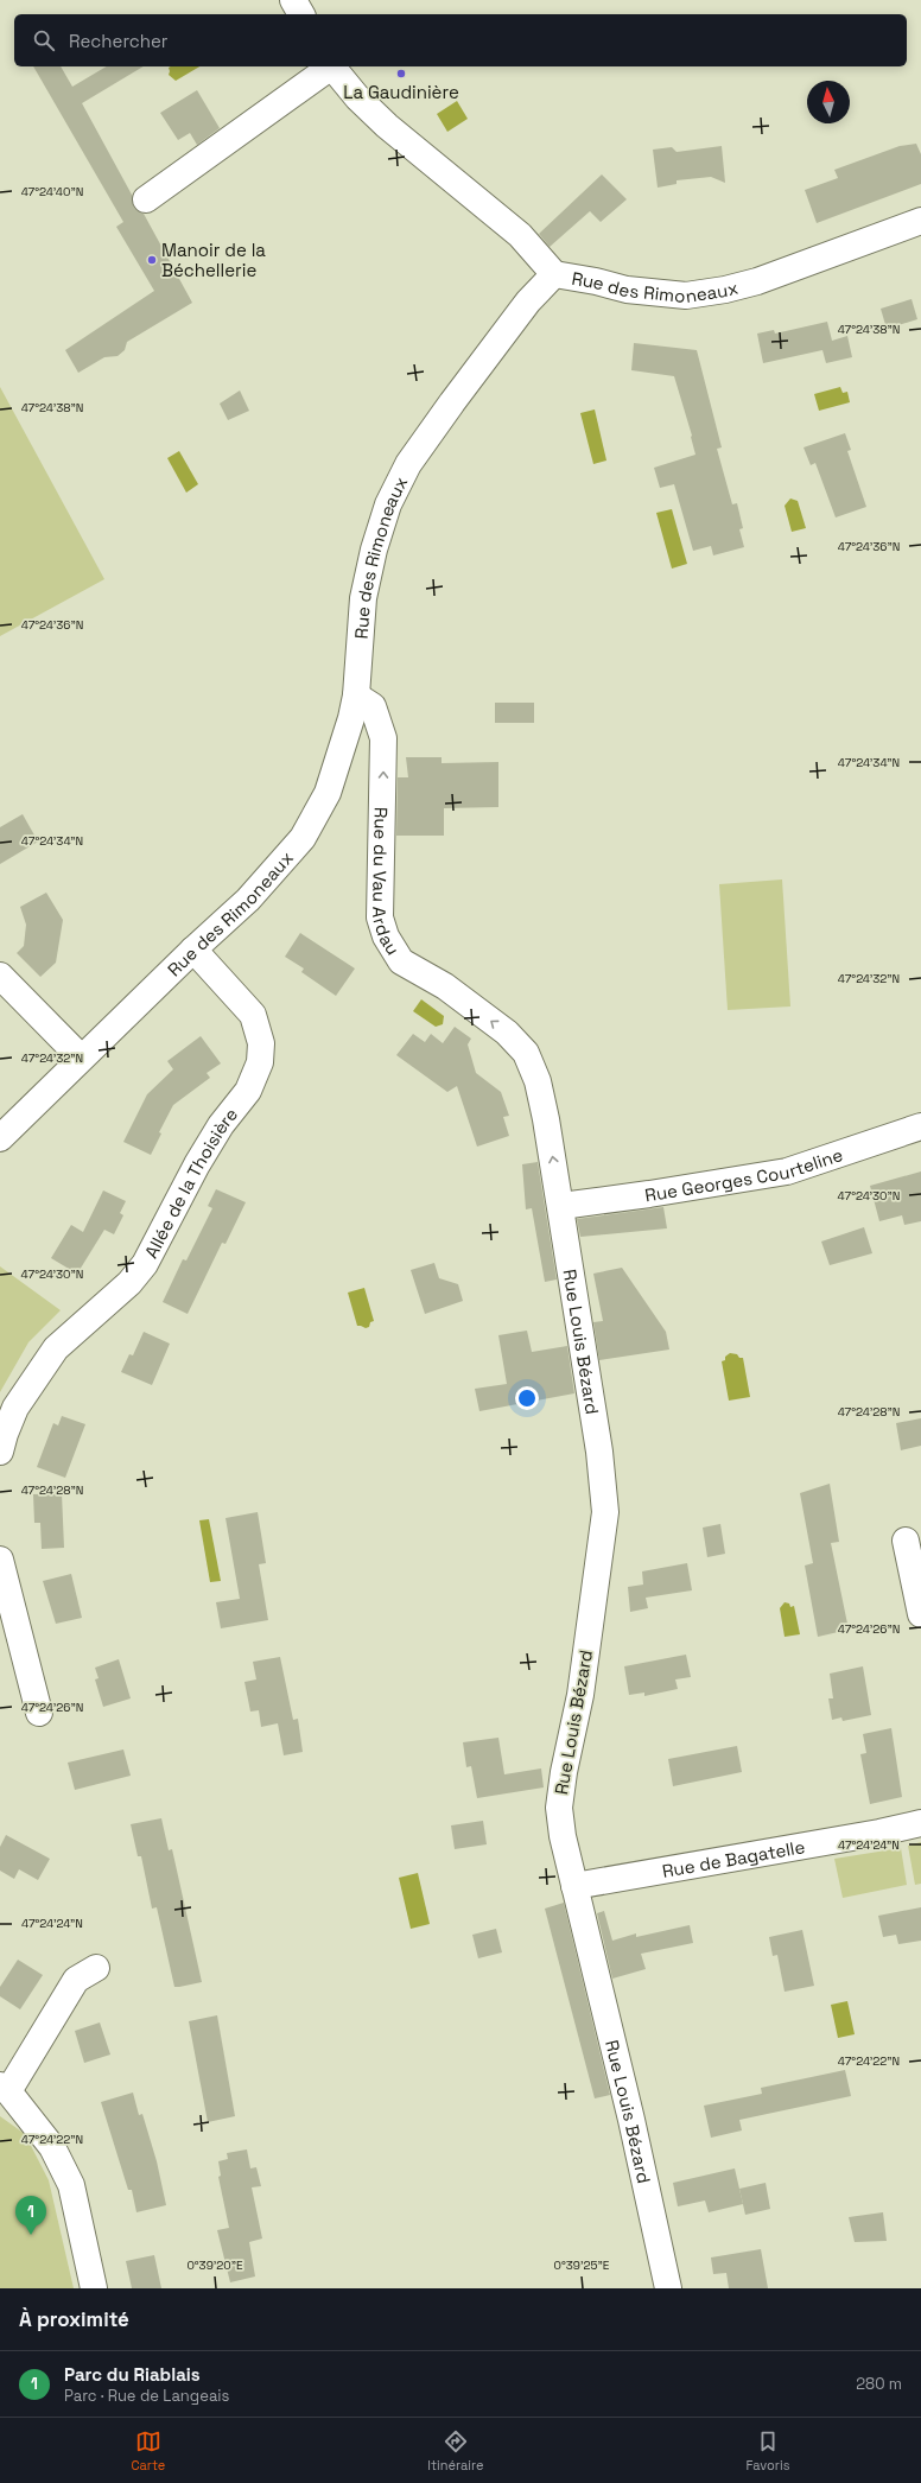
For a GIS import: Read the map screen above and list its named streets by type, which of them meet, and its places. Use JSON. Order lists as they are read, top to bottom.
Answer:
{
  "streets": {
    "street": [
      "Rue des Rimoneaux",
      "Rue du Vau Ardau",
      "Rue Georges Courteline",
      "Allée de la Thoisière",
      "Rue Louis Bézard",
      "Rue de Bagatelle"
    ]
  },
  "crossings": [
    ["Rue des Rimoneaux", "Rue du Vau Ardau"],
    ["Rue des Rimoneaux", "Allée de la Thoisière"],
    ["Rue du Vau Ardau", "Rue Georges Courteline"],
    ["Rue du Vau Ardau", "Rue Louis Bézard"],
    ["Rue Georges Courteline", "Rue Louis Bézard"],
    ["Rue Louis Bézard", "Rue de Bagatelle"]
  ],
  "one_way": ["Rue du Vau Ardau"],
  "places": ["La Gaudinière", "Manoir de la Béchellerie"],
  "north": "top",
  "page": {
    "search": "Rechercher",
    "pins": "1",
    "heading": "À proximité",
    "list": [
      {
        "mark": "1",
        "name": "Parc du Riablais",
        "note": "Parc · Rue de Langeais",
        "value": "280 m"
      }
    ],
    "nav": ["Carte", "Itinéraire", "Favoris"]
  },
  "coordinates": [
    "47°24'40\"N",
    "47°24'38\"N",
    "47°24'36\"N",
    "47°24'34\"N",
    "47°24'32\"N",
    "47°24'30\"N",
    "47°24'28\"N",
    "47°24'26\"N",
    "47°24'24\"N",
    "47°24'22\"N",
    "0°39'20\"E",
    "0°39'25\"E"
  ]
}
